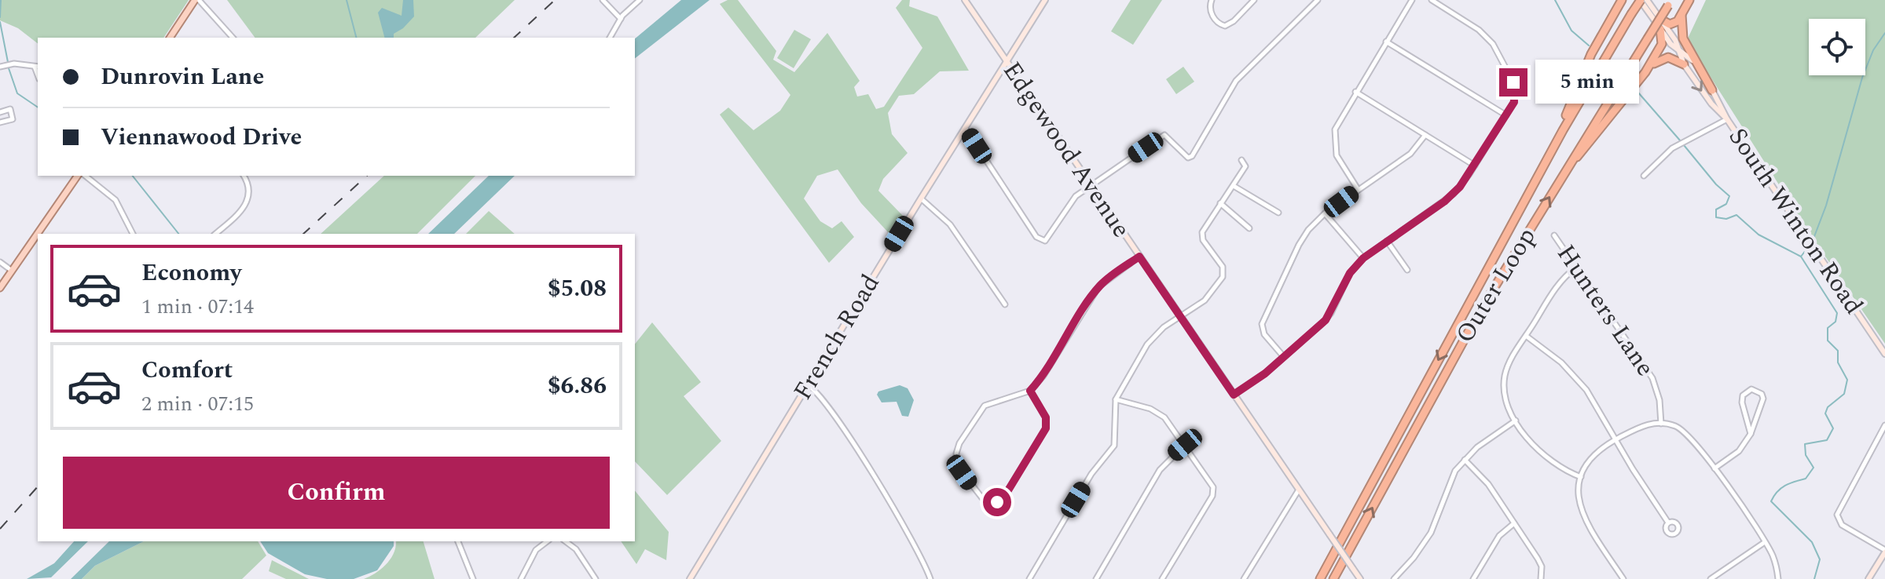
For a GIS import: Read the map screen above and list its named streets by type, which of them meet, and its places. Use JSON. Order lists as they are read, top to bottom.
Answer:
{
  "streets": {
    "highway": ["Outer Loop"],
    "street": [
      "Edgewood Avenue",
      "South Winton Road",
      "Hunters Lane",
      "French Road"
    ]
  },
  "crossings": [
    ["Edgewood Avenue", "French Road"],
    ["South Winton Road", "Outer Loop"]
  ],
  "page": {
    "banner": ["Dunrovin Lane", "Viennawood Drive"],
    "bubble": "5 min",
    "list": [
      {
        "name": "Economy",
        "note": "1 min · 07:14",
        "value": "$5.08"
      },
      {
        "name": "Comfort",
        "note": "2 min · 07:15",
        "value": "$6.86"
      }
    ],
    "buttons": "Confirm"
  }
}
